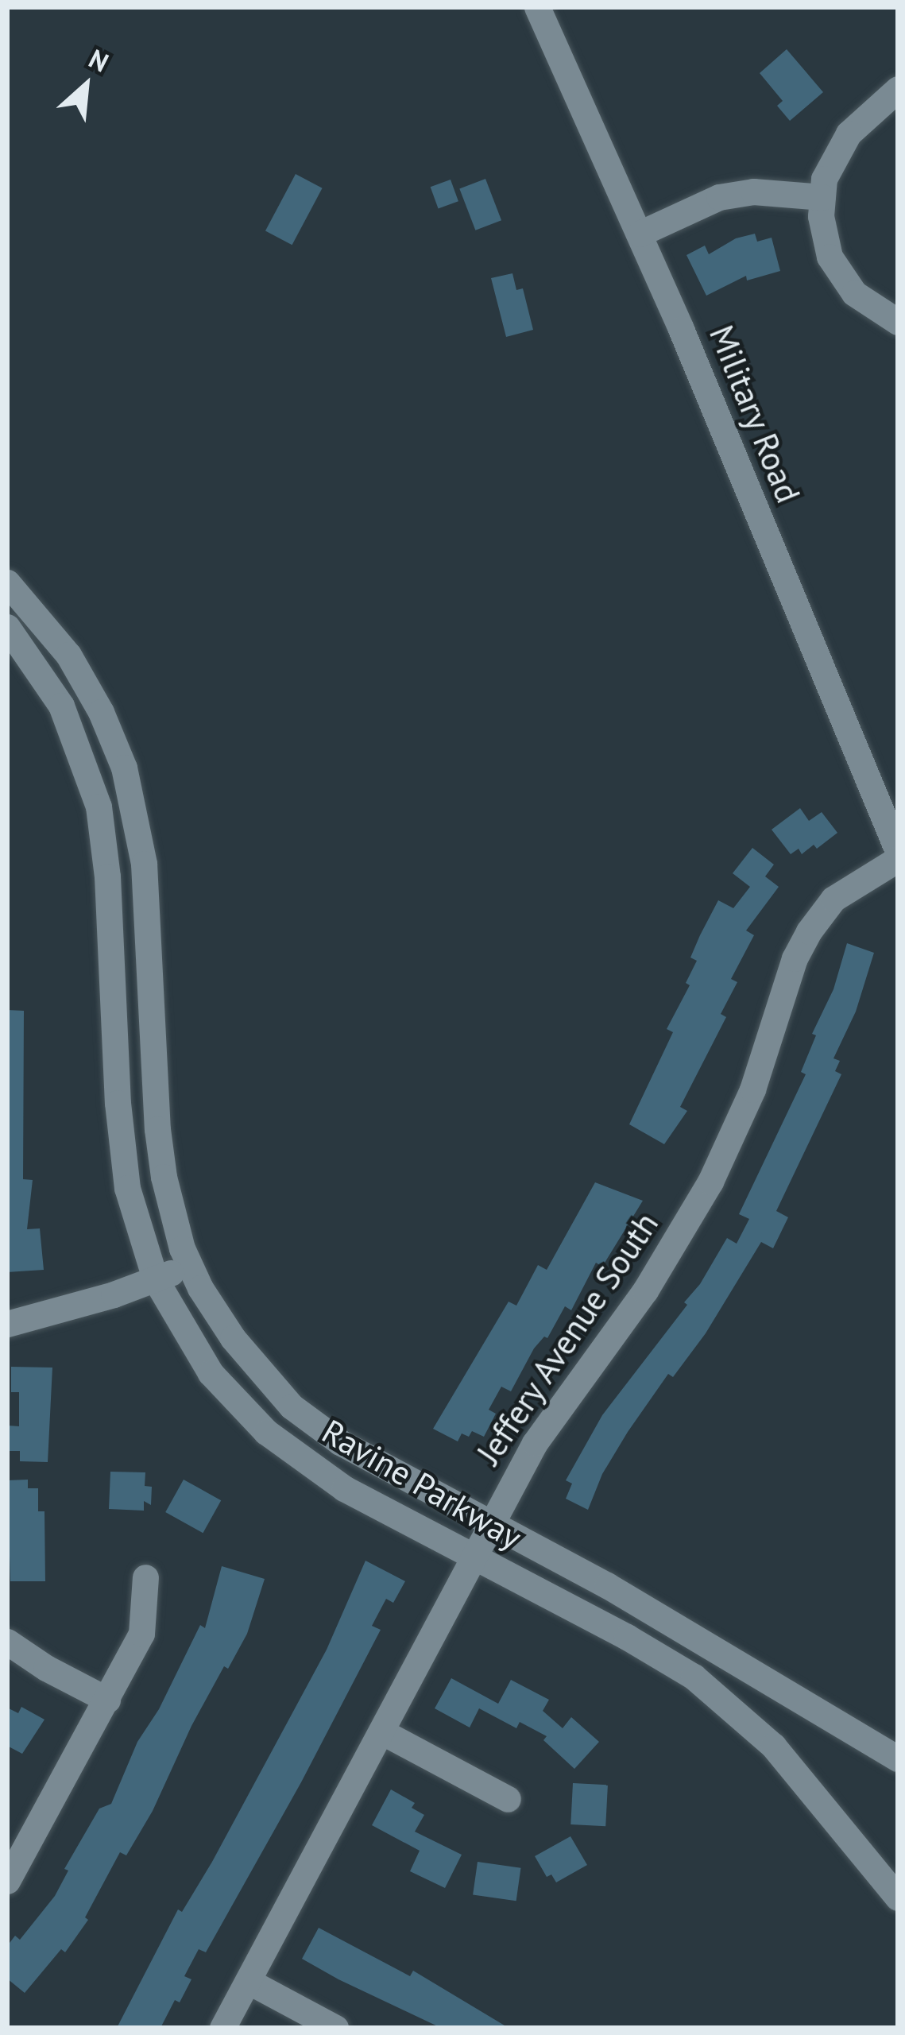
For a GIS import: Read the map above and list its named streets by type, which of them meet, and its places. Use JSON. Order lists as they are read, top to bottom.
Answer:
{
  "streets": {
    "street": ["Military Road", "Jeffery Avenue South", "Ravine Parkway"]
  },
  "crossings": [
    ["Jeffery Avenue South", "Ravine Parkway"]
  ],
  "north": "top right"
}
